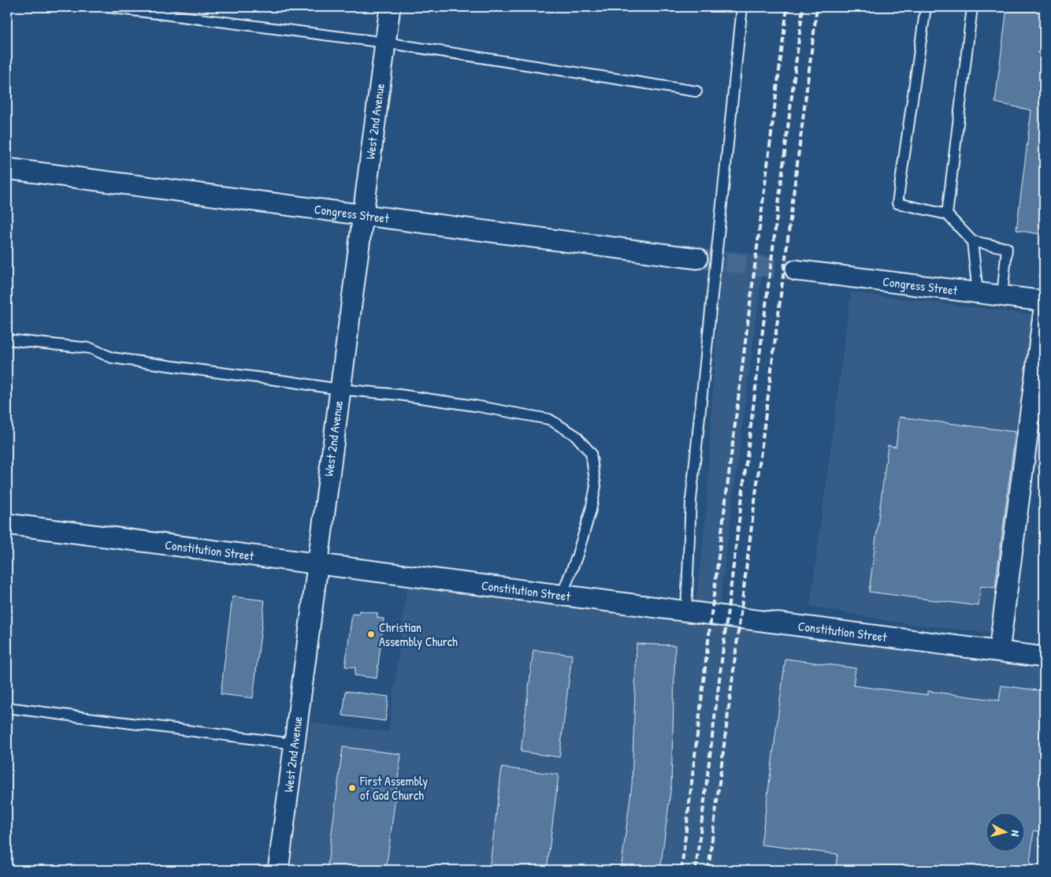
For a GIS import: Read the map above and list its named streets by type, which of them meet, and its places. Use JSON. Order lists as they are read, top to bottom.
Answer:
{
  "streets": {
    "street": ["West 2nd Avenue", "Congress Street", "Constitution Street"]
  },
  "crossings": [
    ["West 2nd Avenue", "Congress Street"],
    ["West 2nd Avenue", "Constitution Street"]
  ],
  "places": ["Christian Assembly Church", "First Assembly of God Church"],
  "north": "right"
}
